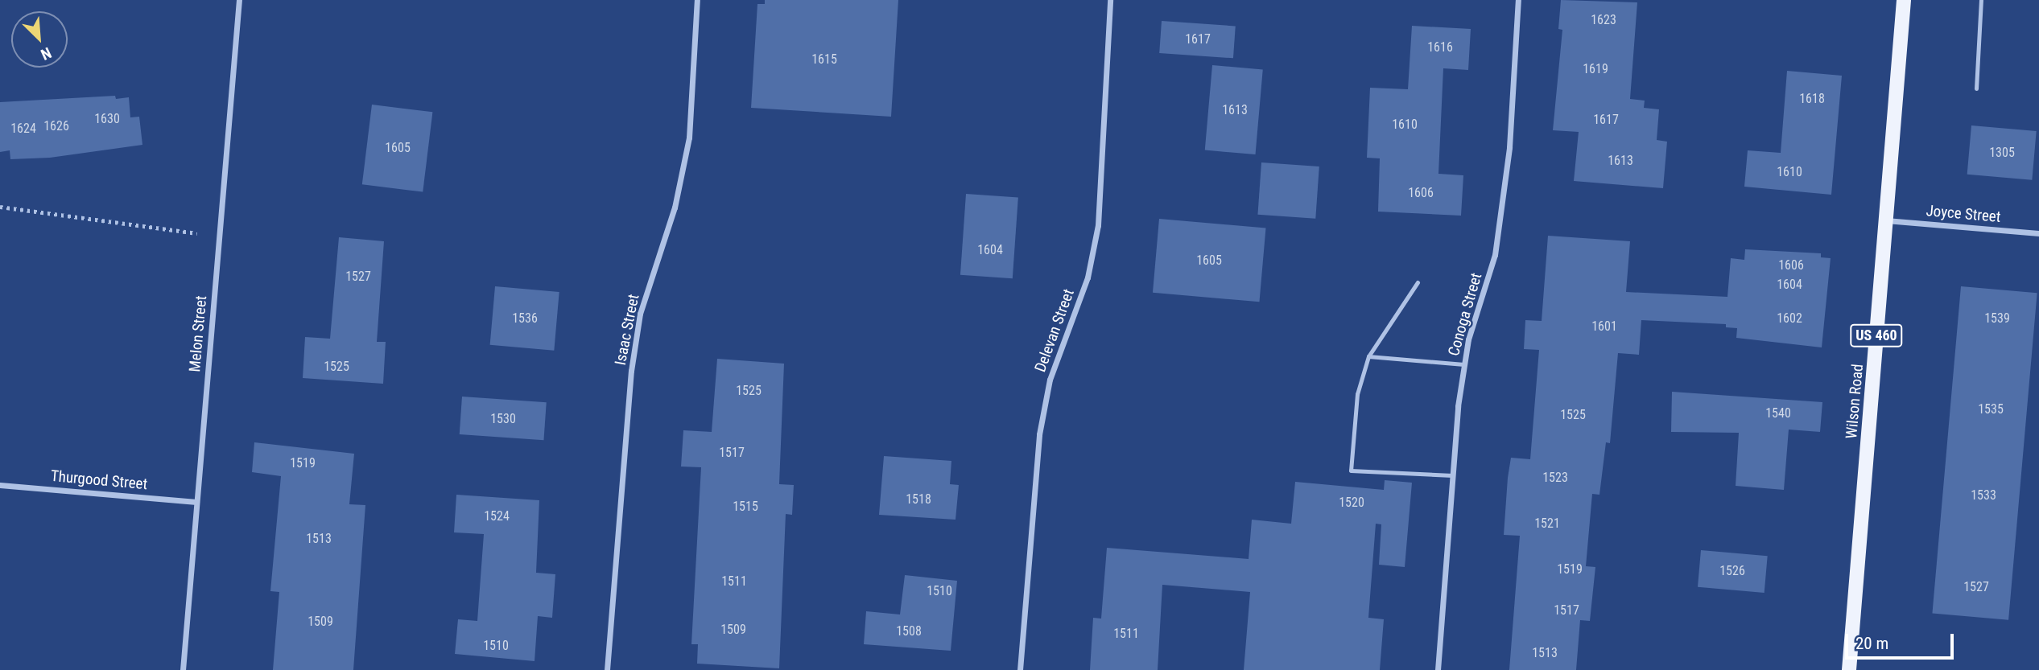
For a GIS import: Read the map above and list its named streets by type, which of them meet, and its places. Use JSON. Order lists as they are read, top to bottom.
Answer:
{
  "streets": {
    "main road": ["US 460", "Wilson Road"],
    "street": [
      "Joyce Street",
      "Conoga Street",
      "Isaac Street",
      "Delevan Street",
      "Melon Street",
      "Thurgood Street"
    ]
  },
  "crossings": [
    ["Joyce Street", "Wilson Road"],
    ["Melon Street", "Thurgood Street"]
  ],
  "house_numbers": [
    "1623",
    "1617",
    "1616",
    "1615",
    "1619",
    "1618",
    "1613",
    "1630",
    "1617",
    "1610",
    "1626",
    "1624",
    "1605",
    "1305",
    "1613",
    "1610",
    "1606",
    "1604",
    "1605",
    "1606",
    "1527",
    "1604",
    "1536",
    "1602",
    "1539",
    "1601",
    "1525",
    "1525",
    "1535",
    "1540",
    "1525",
    "1530",
    "1517",
    "1519",
    "1523",
    "1533",
    "1518",
    "1520",
    "1515",
    "1524",
    "1521",
    "1513",
    "1519",
    "1526",
    "1511",
    "1527",
    "1510",
    "1517",
    "1509",
    "1509",
    "1508",
    "1511",
    "1510",
    "1513"
  ],
  "scale_bar": "20 m",
  "north": "bottom right"
}
